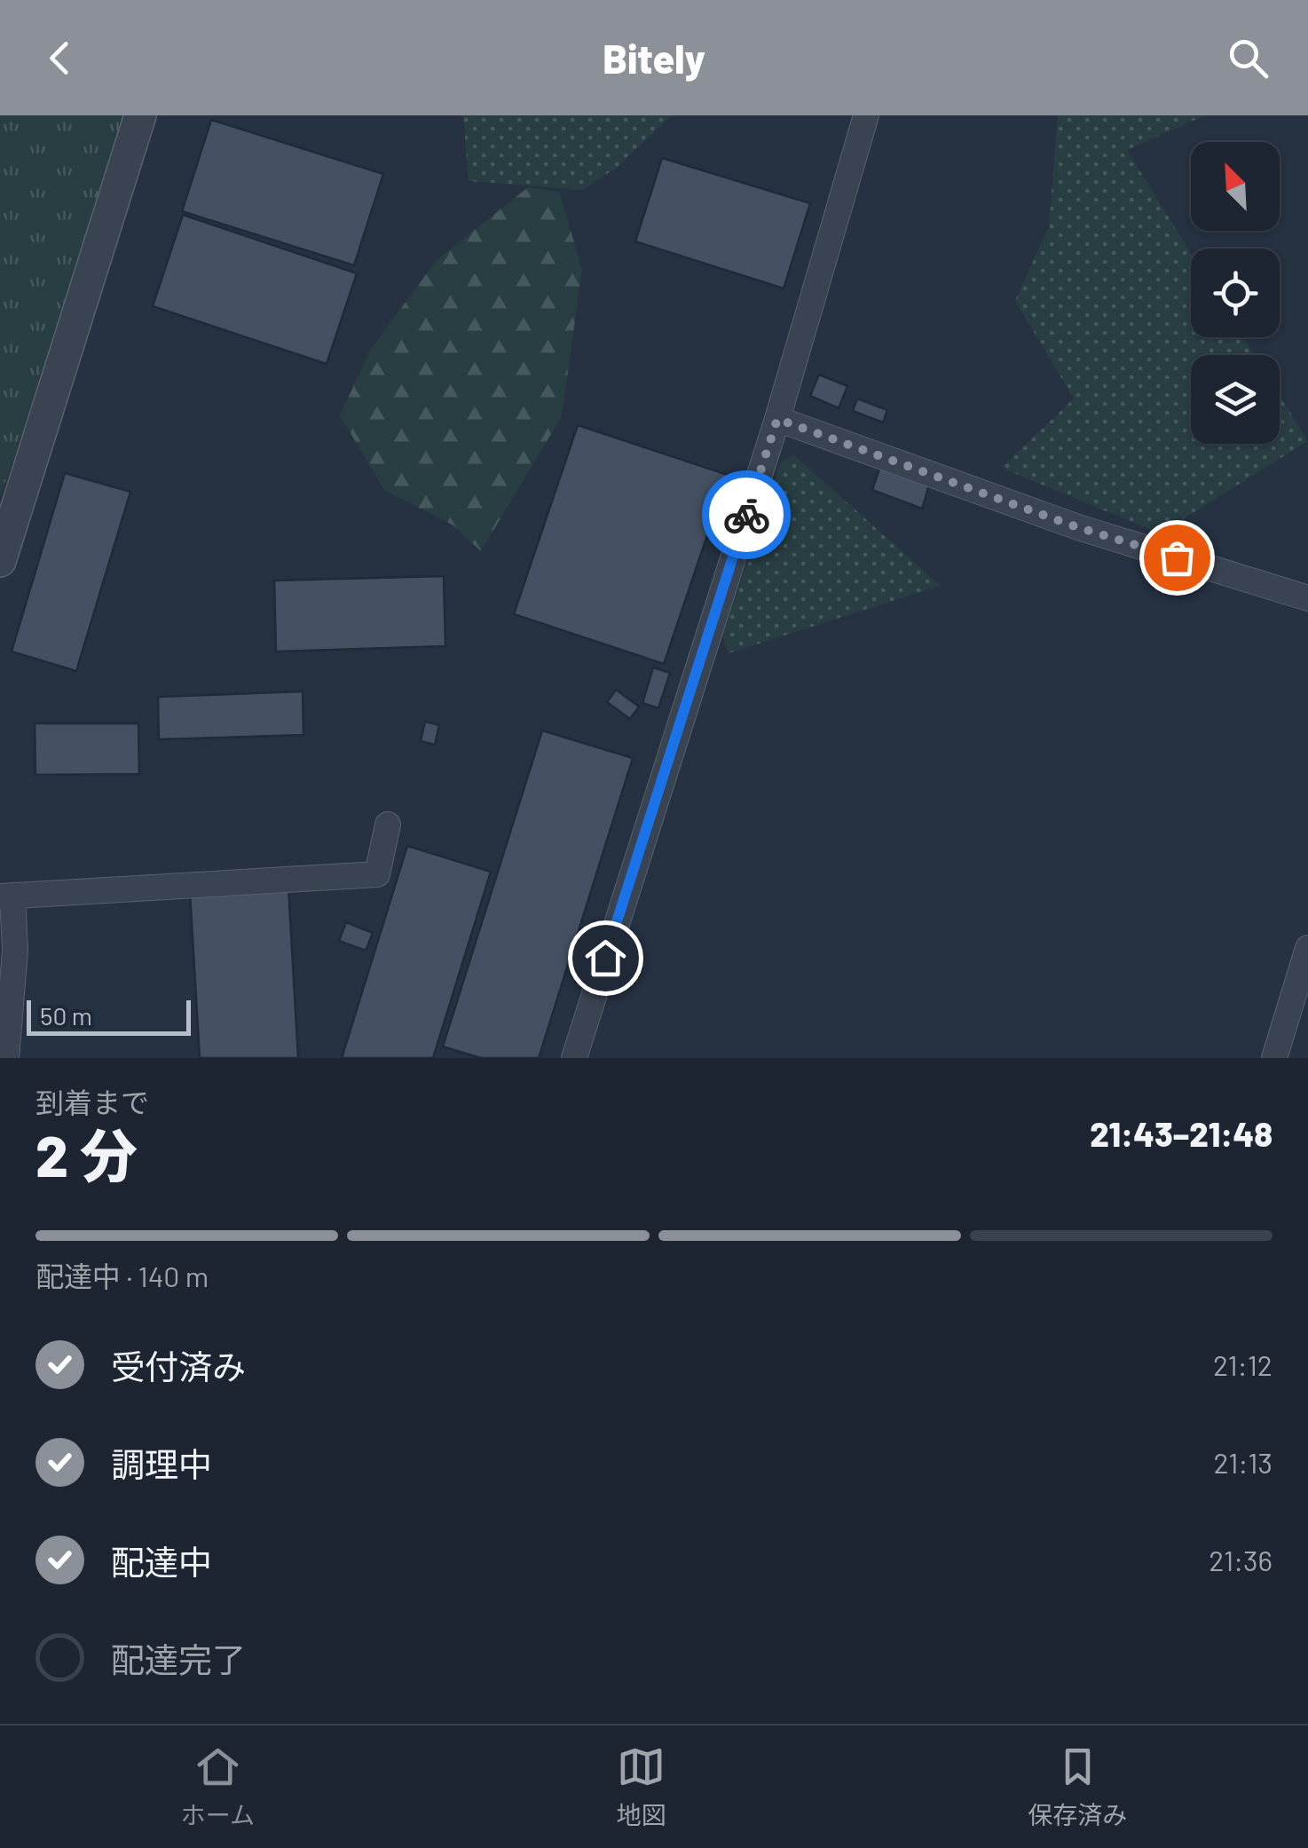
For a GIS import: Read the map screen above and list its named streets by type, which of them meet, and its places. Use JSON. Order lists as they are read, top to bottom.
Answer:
{
  "scale_bar": "50 m",
  "north": "top left",
  "page": {
    "header": "Bitely",
    "scale": "50 m",
    "heading": ["2 分", "到着まで", "21:43–21:48"],
    "bar": "配達中 · 140 m",
    "list": [
      ["受付済み", "21:12"],
      ["調理中", "21:13"],
      ["配達中", "21:36"],
      "配達完了"
    ],
    "tabs": ["ホーム", "地図", "保存済み"]
  }
}
